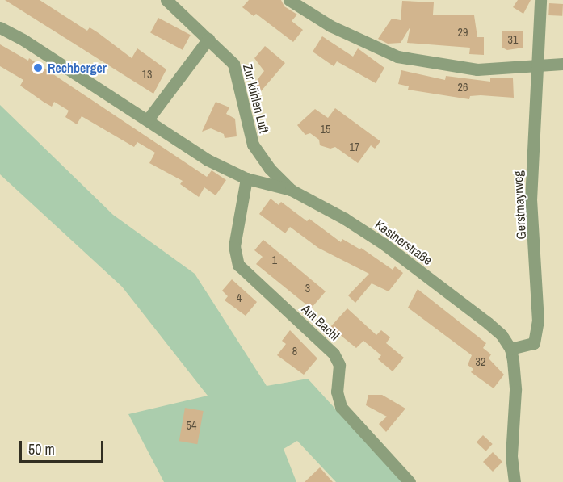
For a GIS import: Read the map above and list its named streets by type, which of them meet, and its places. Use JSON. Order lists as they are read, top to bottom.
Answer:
{
  "streets": {
    "street": [
      "Zur kühlen Luft",
      "Gerstmayrweg",
      "Kastnerstraße",
      "Am Bachl"
    ]
  },
  "crossings": [
    ["Zur kühlen Luft", "Kastnerstraße"],
    ["Gerstmayrweg", "Kastnerstraße"],
    ["Kastnerstraße", "Am Bachl"]
  ],
  "places": ["Rechberger"],
  "house_numbers": [
    "29",
    "31",
    "13",
    "26",
    "15",
    "17",
    "1",
    "3",
    "4",
    "8",
    "32",
    "54"
  ],
  "scale_bar": "50 m"
}
